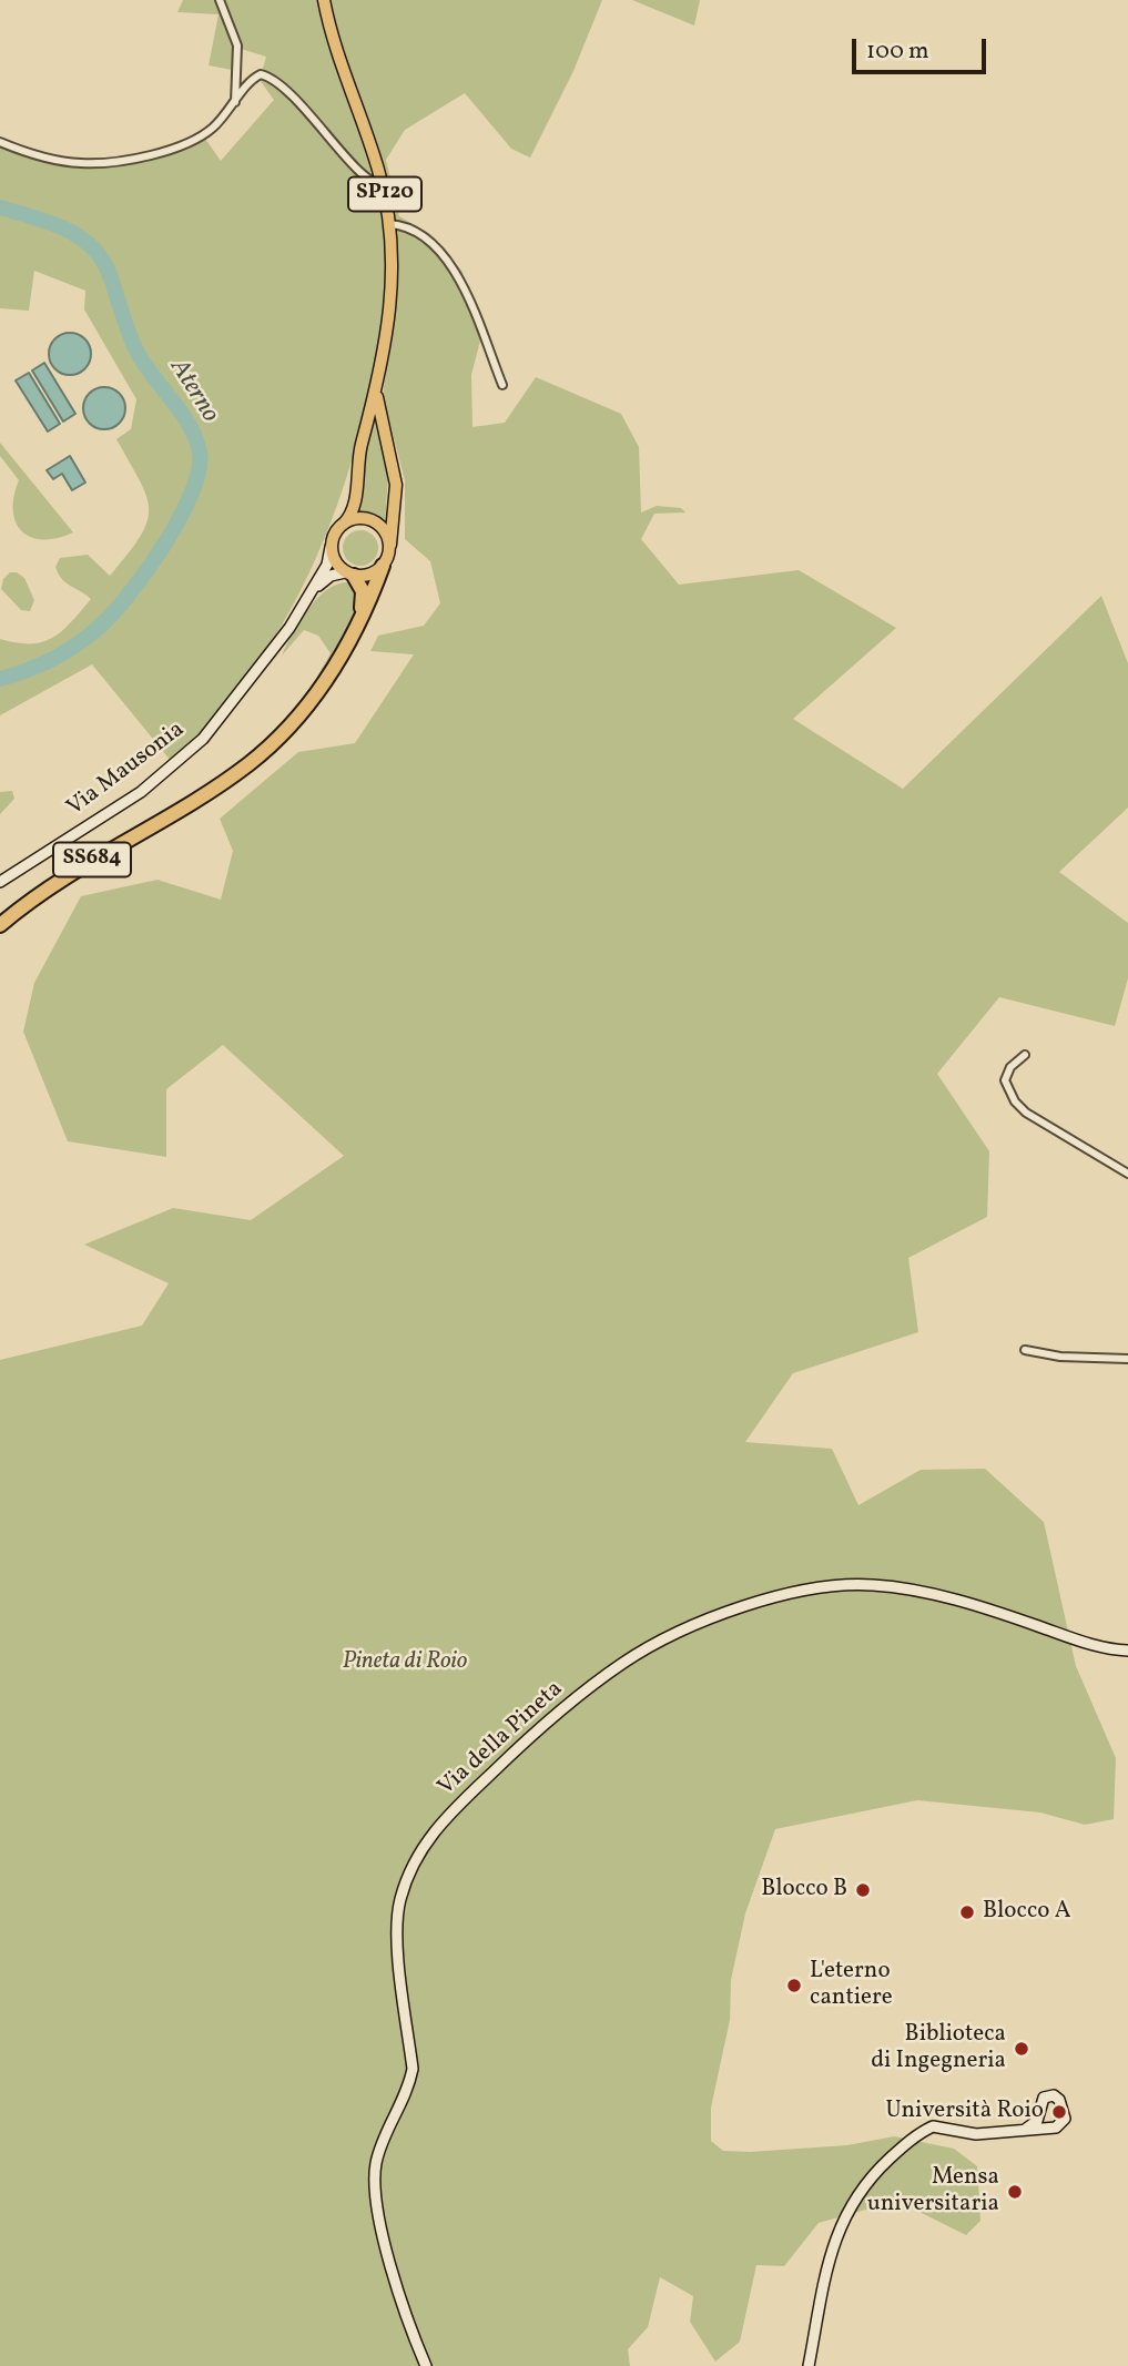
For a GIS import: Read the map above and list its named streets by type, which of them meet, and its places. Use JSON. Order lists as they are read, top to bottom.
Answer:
{
  "streets": {
    "highway": ["SS684"],
    "main road": ["SP120", "Via Mausonia", "Via della Pineta"]
  },
  "crossings": [
    ["SP120", "Via Mausonia"],
    ["SP120", "SS684"],
    ["Via Mausonia", "SS684"]
  ],
  "water": ["Aterno"],
  "parks": ["Pineta di Roio"],
  "places": [
    "Blocco B",
    "Blocco A",
    "L'eterno cantiere",
    "Biblioteca di Ingegneria",
    "Università Roio",
    "Mensa universitaria"
  ],
  "scale_bar": "100 m"
}
